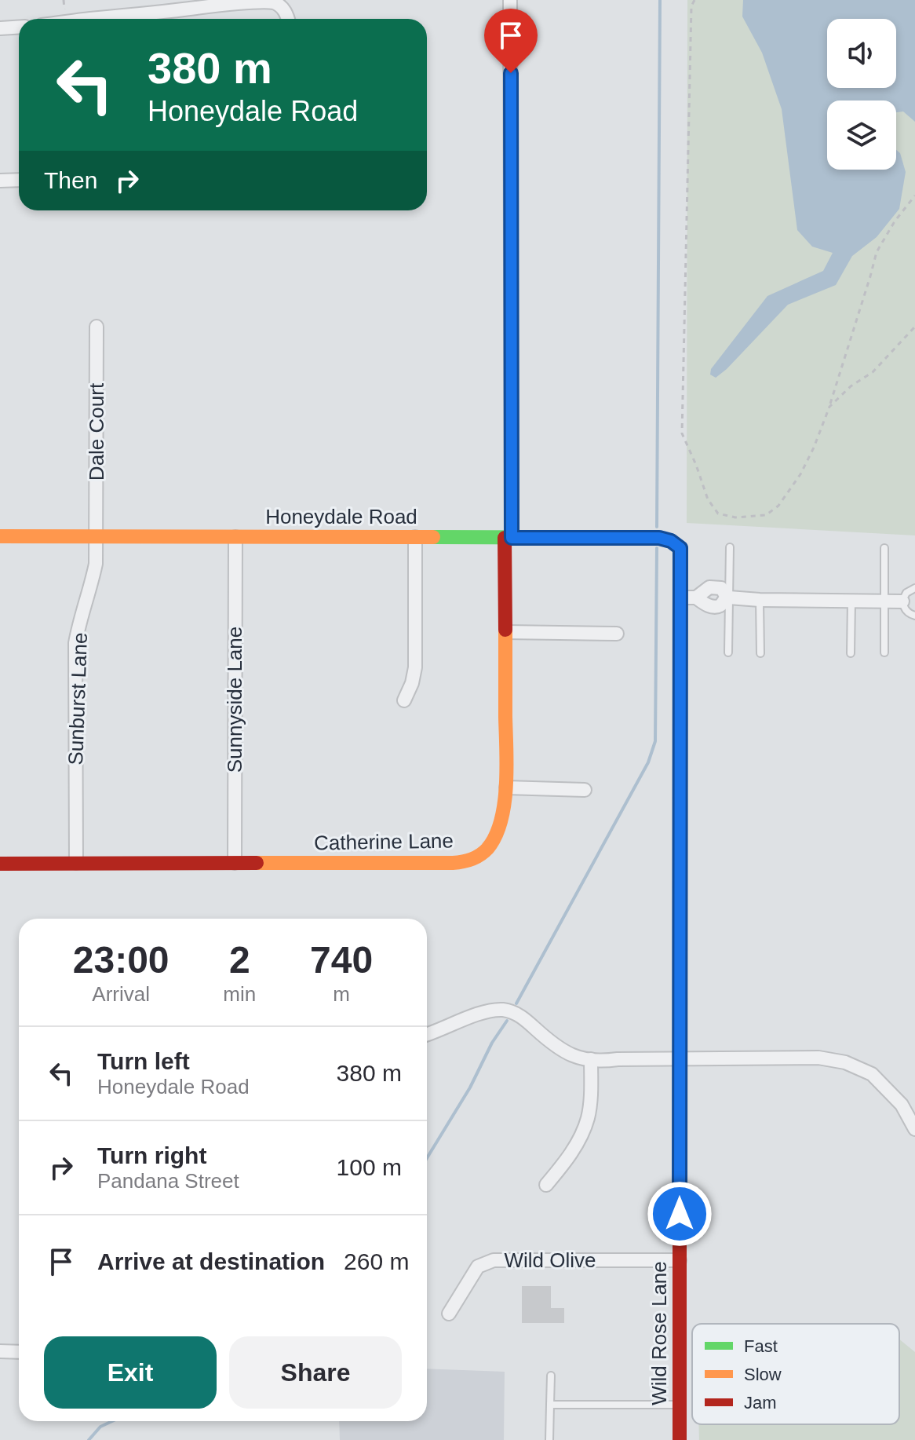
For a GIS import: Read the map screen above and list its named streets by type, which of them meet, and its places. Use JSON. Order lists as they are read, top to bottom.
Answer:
{
  "streets": {
    "street": [
      "Dale Court",
      "Honeydale Road",
      "Sunburst Lane",
      "Sunnyside Lane",
      "Catherine Lane",
      "Wild Olive",
      "Wild Rose Lane"
    ]
  },
  "crossings": [
    ["Dale Court", "Honeydale Road"],
    ["Dale Court", "Sunburst Lane"],
    ["Honeydale Road", "Sunburst Lane"],
    ["Honeydale Road", "Sunnyside Lane"],
    ["Honeydale Road", "Catherine Lane"],
    ["Honeydale Road", "Wild Rose Lane"],
    ["Sunburst Lane", "Catherine Lane"],
    ["Sunnyside Lane", "Catherine Lane"],
    ["Wild Olive", "Wild Rose Lane"]
  ],
  "legend": ["Fast", "Slow", "Jam"],
  "page": {
    "turn": ["380 m", "Honeydale Road"],
    "then": "Then",
    "eta": [
      "23:00",
      "Arrival",
      "2",
      "min",
      "740",
      "m"
    ],
    "list": [
      {
        "name": "Turn left",
        "note": "Honeydale Road",
        "value": "380 m"
      },
      {
        "name": "Turn right",
        "note": "Pandana Street",
        "value": "100 m"
      },
      {
        "name": "Arrive at destination",
        "value": "260 m"
      }
    ],
    "buttons": ["Exit", "Share"]
  }
}
